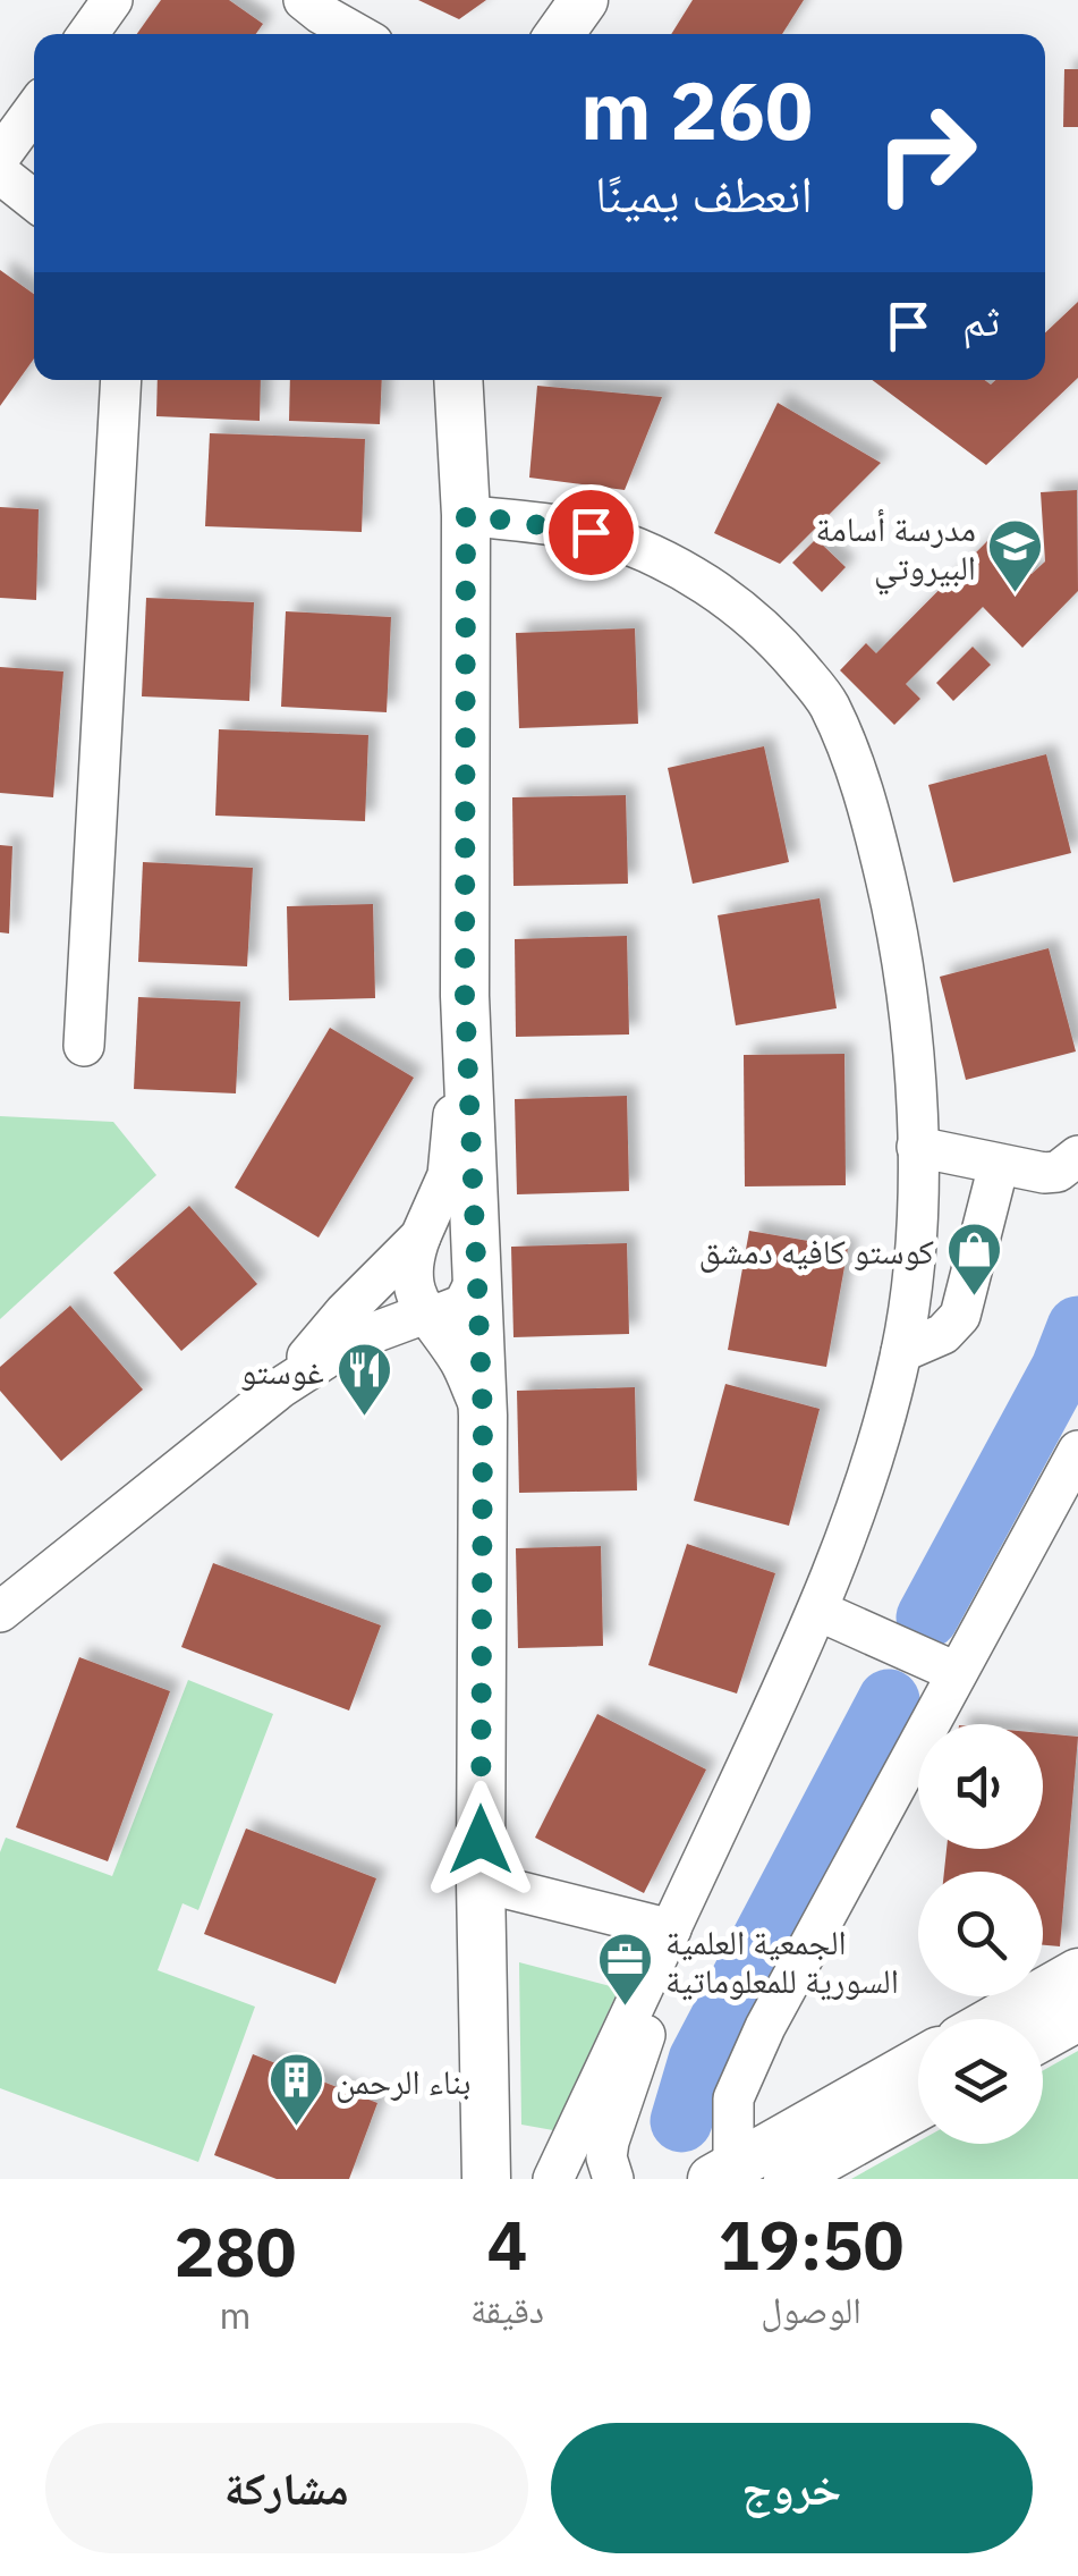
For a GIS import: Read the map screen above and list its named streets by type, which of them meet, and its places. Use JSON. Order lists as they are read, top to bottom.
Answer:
{
  "places": {
    "school or university": ["مدرسة أسامة البيروتي"],
    "shop": ["كوستو كافيه دمشق"],
    "restaurant": ["غوستو"],
    "office": ["الجمعية العلمية السورية للمعلوماتية"],
    "building": ["بناء الرحمن"]
  },
  "page": {
    "turn": ["260 m", "انعطف يمينًا"],
    "then": "ثم",
    "eta": [
      "19:50",
      "الوصول",
      "4",
      "دقيقة",
      "280",
      "m"
    ],
    "buttons": ["خروج", "مشاركة"]
  }
}
